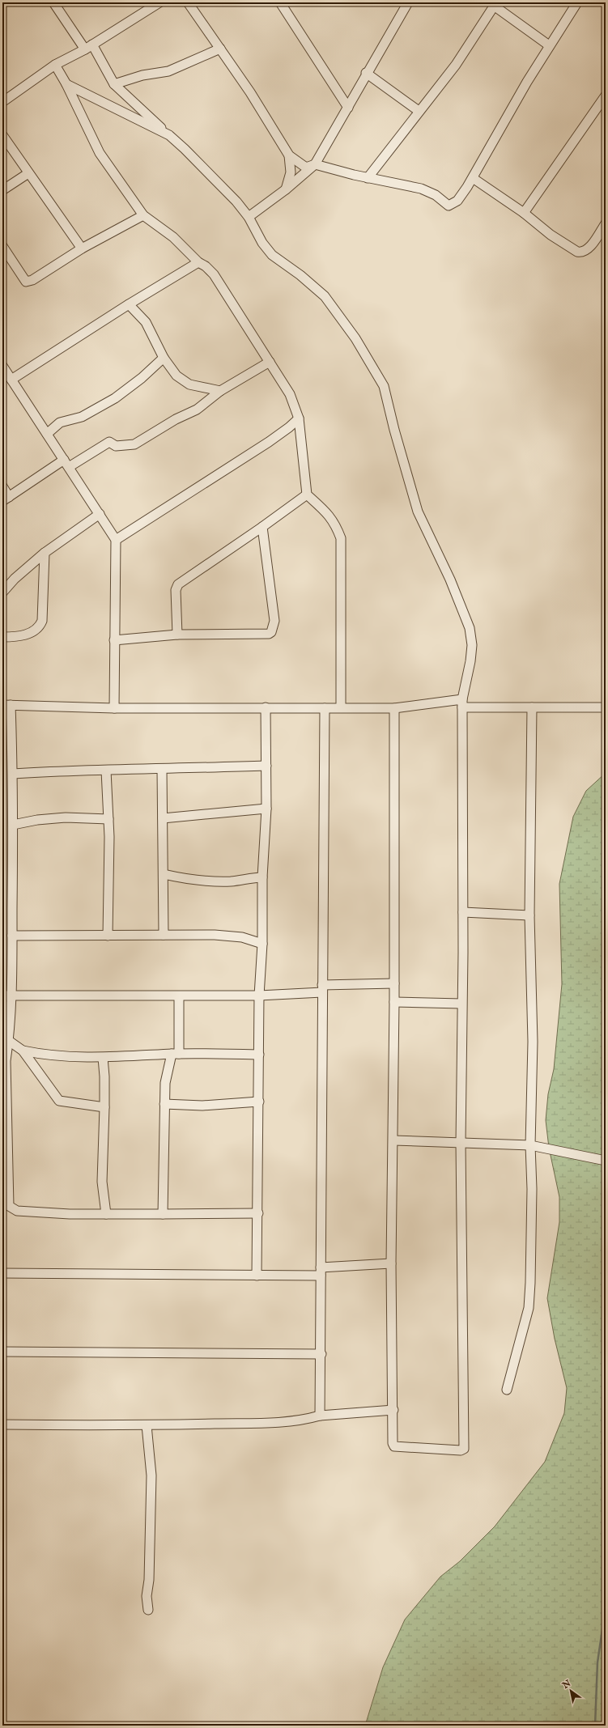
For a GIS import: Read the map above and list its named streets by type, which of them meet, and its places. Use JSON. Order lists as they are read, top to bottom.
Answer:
{
  "north": "top left"
}
